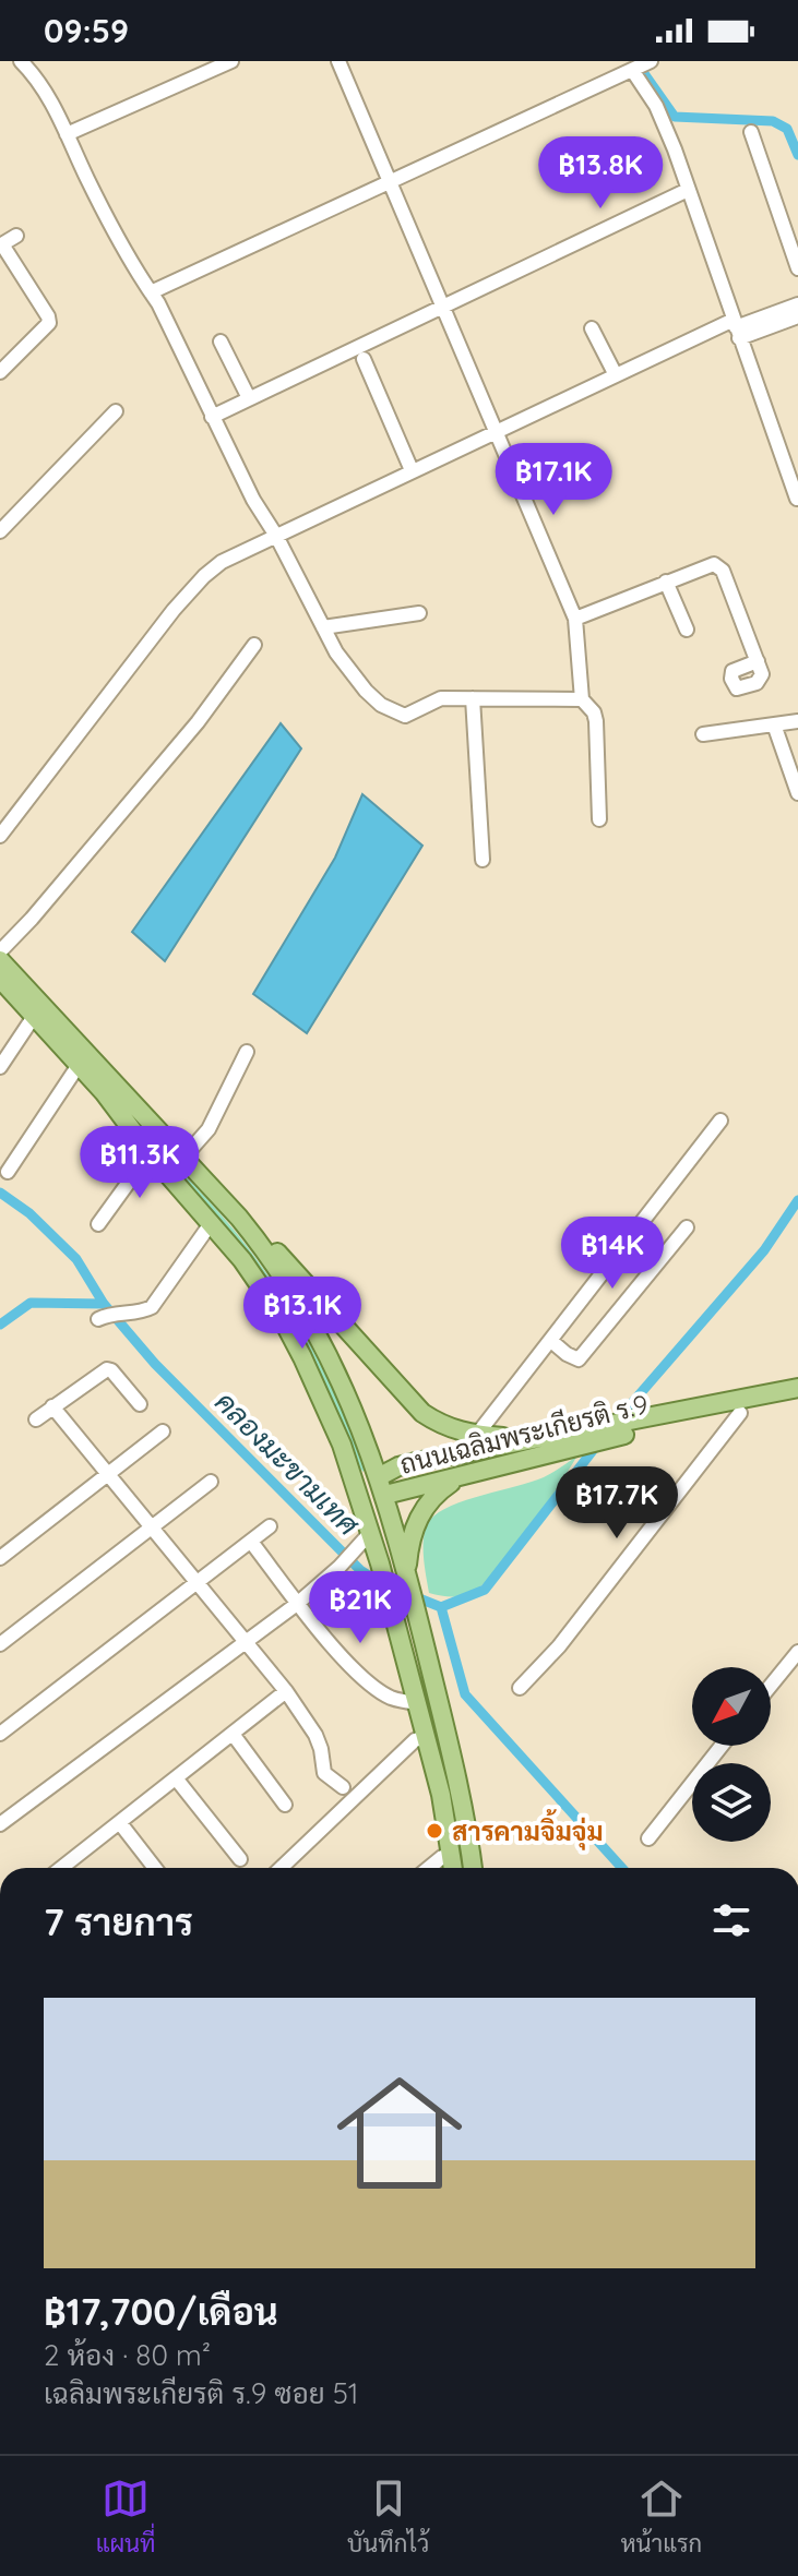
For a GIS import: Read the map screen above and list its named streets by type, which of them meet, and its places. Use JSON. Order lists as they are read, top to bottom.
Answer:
{
  "streets": {
    "main road": ["ถนนเฉลิมพระเกียรติ ร.9"]
  },
  "water": ["คลองมะขามเทศ"],
  "places": ["สารคามจิ้มจุ่ม"],
  "north": "bottom left",
  "page": {
    "status": "09:59",
    "price": [
      "฿13.8K",
      "฿17.1K",
      "฿11.3K",
      "฿14K",
      "฿13.1K",
      "฿17.7K",
      "฿21K"
    ],
    "heading": "7 รายการ",
    "list": [
      {
        "name": "฿17,700/เดือน",
        "note": "2 ห้อง · 80 m² · เฉลิมพระเกียรติ ร.9 ซอย 51"
      }
    ],
    "tabs": ["แผนที่", "บันทึกไว้", "หน้าแรก"]
  }
}
